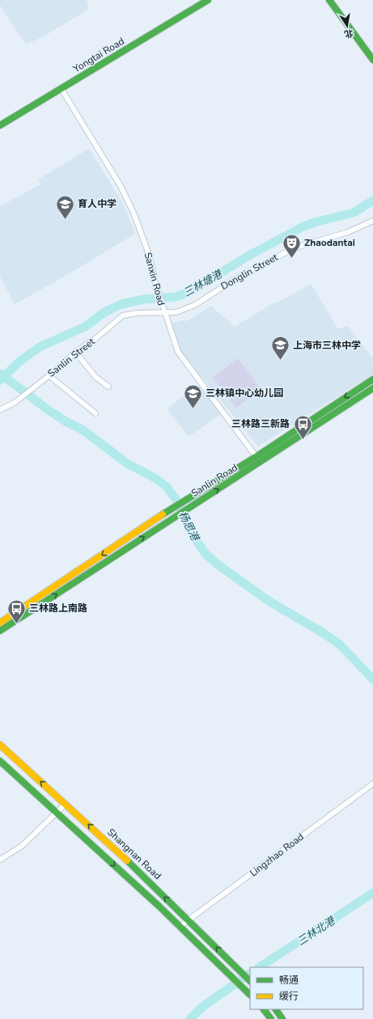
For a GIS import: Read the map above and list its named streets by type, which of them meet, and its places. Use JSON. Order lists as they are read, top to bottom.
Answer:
{
  "streets": {
    "main road": ["Yongtai Road", "Sanlin Road", "Shangnan Road"],
    "street": [
      "Donglin Street",
      "Sanxin Road",
      "Sanlin Street",
      "Lingzhao Road"
    ]
  },
  "crossings": [
    ["Yongtai Road", "Sanxin Road"],
    ["Donglin Street", "Sanxin Road"],
    ["Donglin Street", "Sanlin Street"],
    ["Sanxin Road", "Sanlin Street"],
    ["Sanxin Road", "Sanlin Road"],
    ["Shangnan Road", "Lingzhao Road"]
  ],
  "water": ["三林塘港", "杨思港", "三林北港"],
  "places": {
    "school or university": ["育人中学", "上海市三林中学", "三林镇中心幼儿园"],
    "theatre": ["Zhaodantai"],
    "bus stop": ["三林路三新路", "三林路上南路"]
  },
  "legend": ["畅通", "缓行"],
  "north": "bottom"
}
